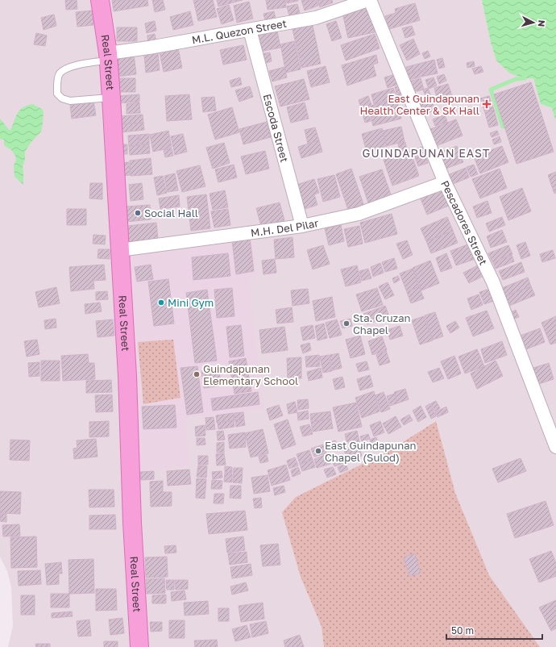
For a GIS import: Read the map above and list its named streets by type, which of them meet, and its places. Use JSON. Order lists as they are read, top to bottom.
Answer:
{
  "streets": {
    "main road": ["Real Street"],
    "street": [
      "M.L. Quezon Street",
      "Escoda Street",
      "Pescadores Street",
      "M.H. Del Pilar"
    ]
  },
  "crossings": [
    ["M.L. Quezon Street", "Real Street"],
    ["M.L. Quezon Street", "Escoda Street"],
    ["M.L. Quezon Street", "Pescadores Street"],
    ["Real Street", "M.H. Del Pilar"],
    ["Escoda Street", "M.H. Del Pilar"],
    ["Pescadores Street", "M.H. Del Pilar"]
  ],
  "districts": ["GUINDAPUNAN EAST"],
  "places": {
    "health": ["East Guindapunan Health Center & SK Hall"],
    "other": [
      "Social Hall",
      "Mini Gym",
      "Sta. Cruzan Chapel",
      "Guindapunan Elementary School",
      "East Guindapunan Chapel (Sulod)"
    ]
  },
  "scale_bar": "50 m",
  "north": "right"
}
